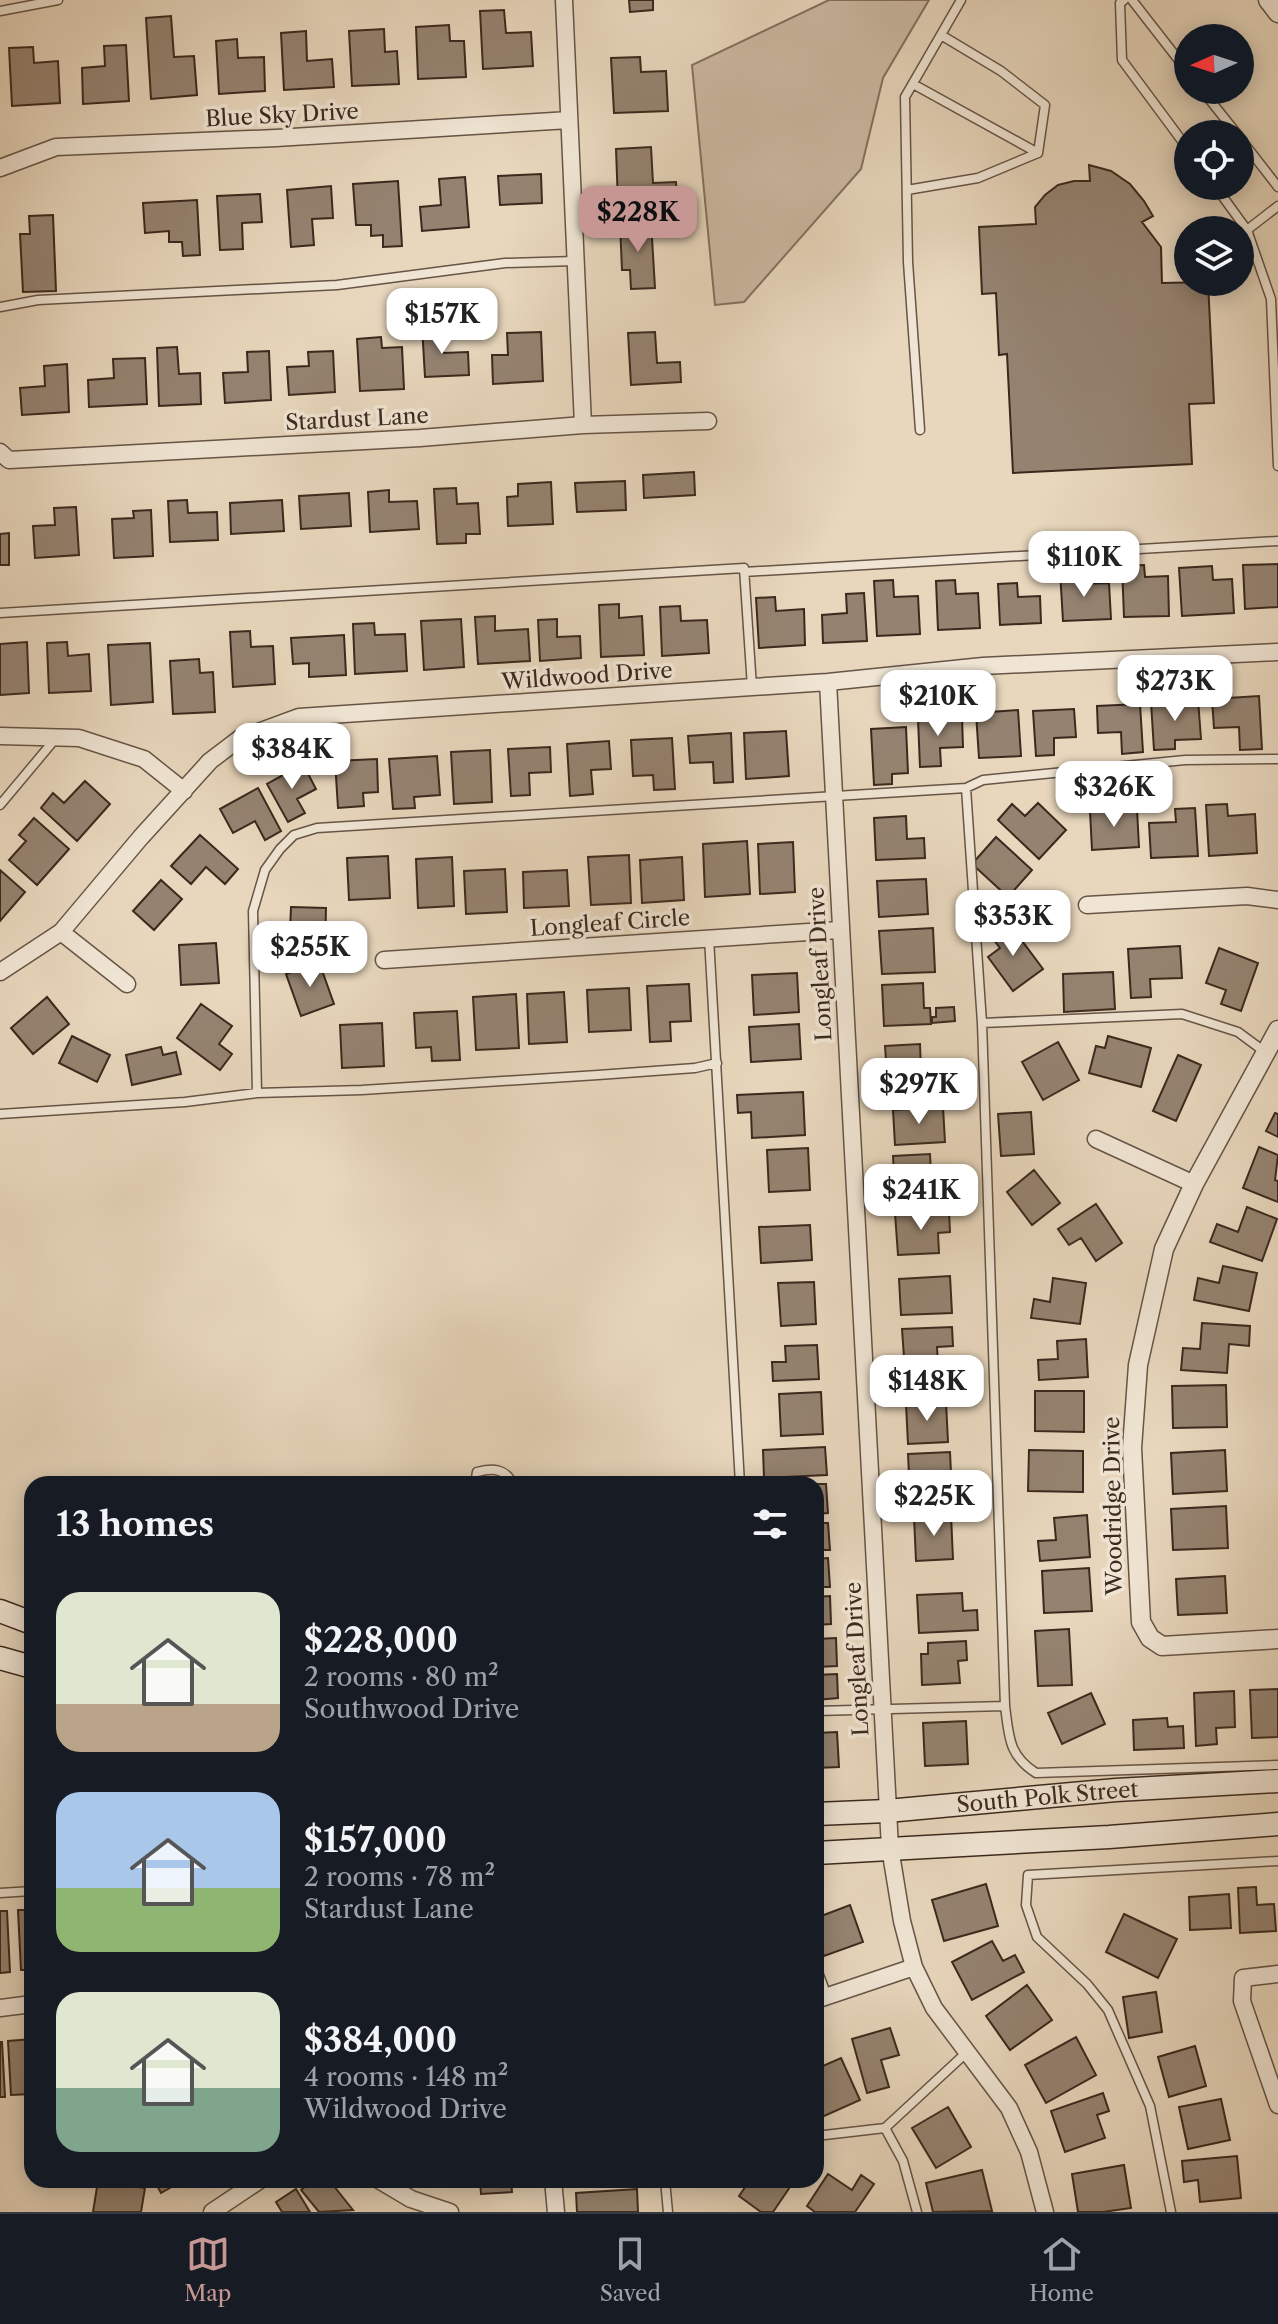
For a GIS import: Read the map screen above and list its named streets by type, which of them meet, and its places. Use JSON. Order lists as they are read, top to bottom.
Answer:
{
  "streets": {
    "main road": ["South Polk Street"],
    "street": [
      "Blue Sky Drive",
      "Stardust Lane",
      "Wildwood Drive",
      "Longleaf Circle",
      "Longleaf Drive",
      "Woodridge Drive"
    ]
  },
  "crossings": [
    ["Wildwood Drive", "Longleaf Drive"],
    ["Longleaf Circle", "Longleaf Drive"],
    ["Longleaf Drive", "South Polk Street"]
  ],
  "north": "left",
  "page": {
    "price": [
      "$228K",
      "$157K",
      "$110K",
      "$273K",
      "$210K",
      "$384K",
      "$326K",
      "$353K",
      "$255K",
      "$297K",
      "$241K",
      "$148K",
      "$225K"
    ],
    "heading": "13 homes",
    "list": [
      {
        "name": "$228,000",
        "note": "2 rooms · 80 m² · Southwood Drive"
      },
      {
        "name": "$157,000",
        "note": "2 rooms · 78 m² · Stardust Lane"
      },
      {
        "name": "$384,000",
        "note": "4 rooms · 148 m² · Wildwood Drive"
      }
    ],
    "tabs": ["Map", "Saved", "Home"]
  }
}
